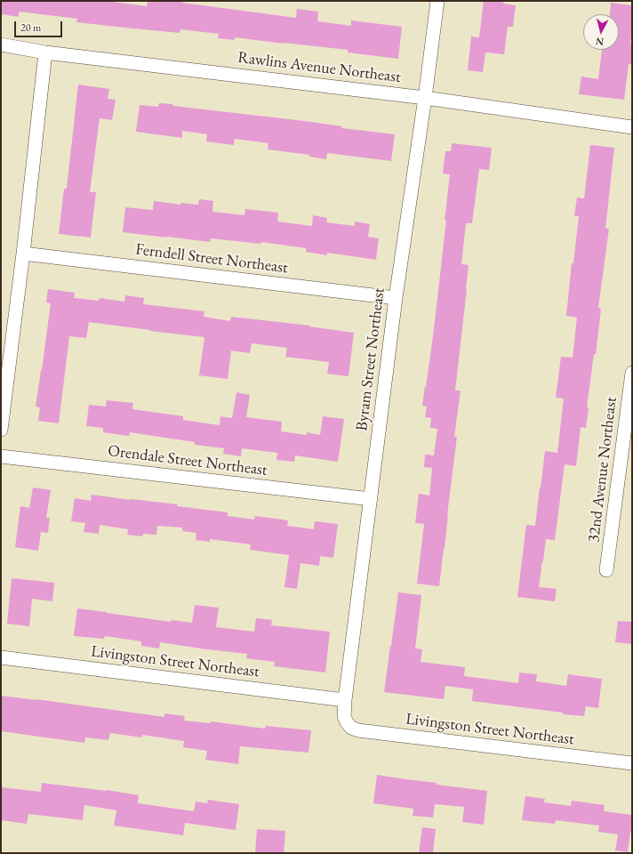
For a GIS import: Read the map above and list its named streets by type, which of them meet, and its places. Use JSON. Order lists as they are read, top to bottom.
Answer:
{
  "streets": {
    "street": [
      "Rawlins Avenue Northeast",
      "Ferndell Street Northeast",
      "Byram Street Northeast",
      "Orendale Street Northeast",
      "32nd Avenue Northeast",
      "Livingston Street Northeast"
    ]
  },
  "crossings": [
    ["Rawlins Avenue Northeast", "Byram Street Northeast"],
    ["Ferndell Street Northeast", "Byram Street Northeast"],
    ["Byram Street Northeast", "Orendale Street Northeast"],
    ["Byram Street Northeast", "Livingston Street Northeast"]
  ],
  "scale_bar": "20 m",
  "north": "bottom"
}
